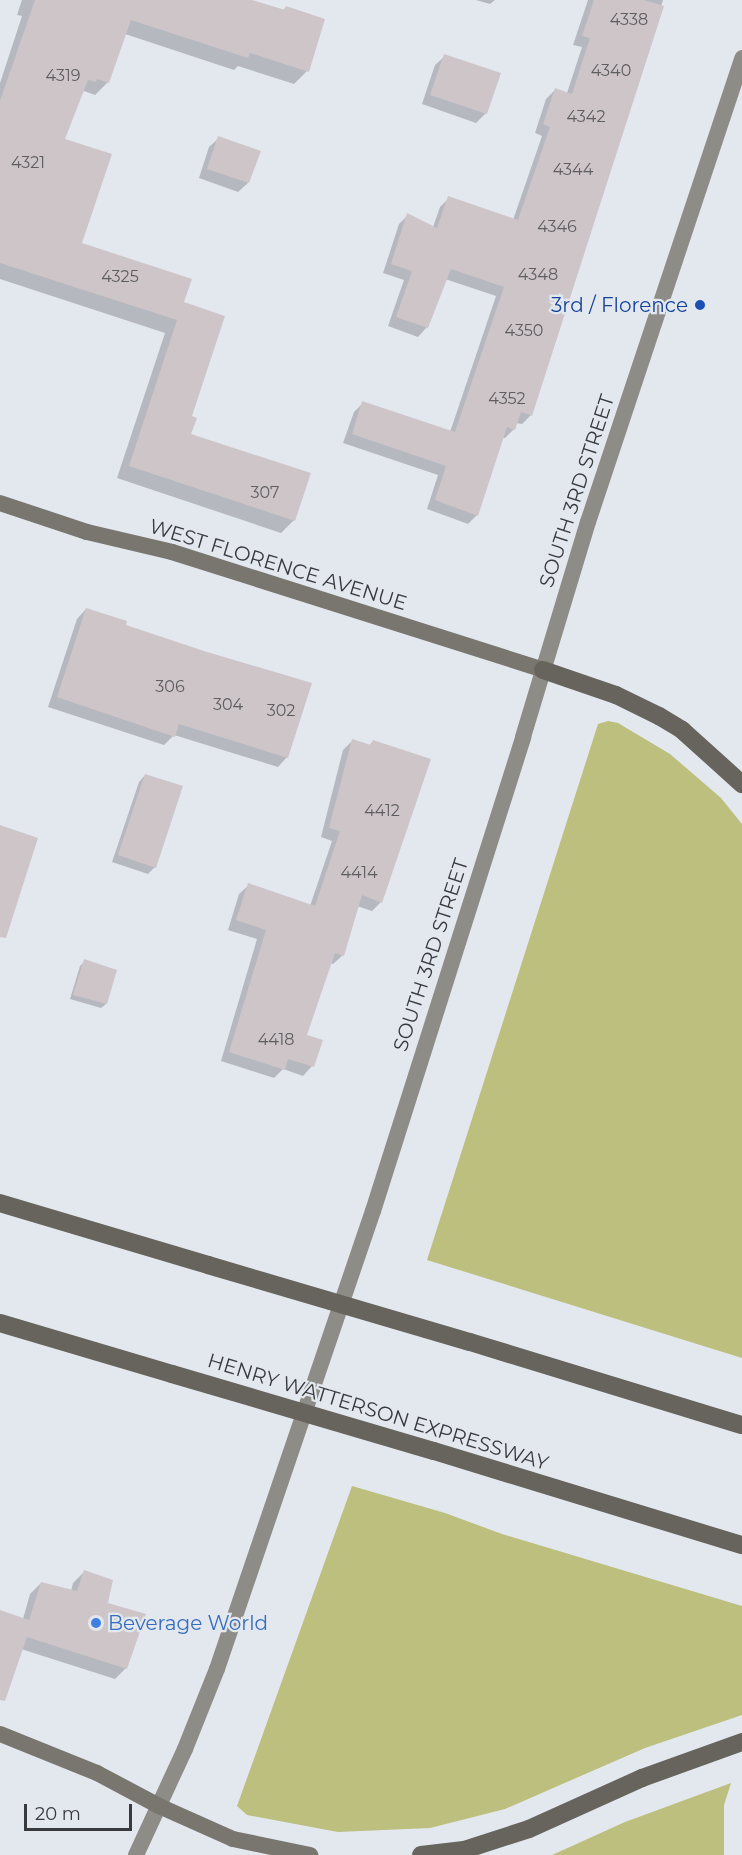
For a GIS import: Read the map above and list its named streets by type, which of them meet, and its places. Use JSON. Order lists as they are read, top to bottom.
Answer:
{
  "streets": {
    "highway": ["HENRY WATTERSON EXPRESSWAY"],
    "main road": ["SOUTH 3RD STREET", "WEST FLORENCE AVENUE"]
  },
  "crossings": [
    ["SOUTH 3RD STREET", "WEST FLORENCE AVENUE"]
  ],
  "places": ["3rd / Florence", "Beverage World"],
  "house_numbers": [
    "4338",
    "4340",
    "4319",
    "4342",
    "4321",
    "4344",
    "4346",
    "4348",
    "4325",
    "4350",
    "4352",
    "307",
    "306",
    "304",
    "302",
    "4412",
    "4414",
    "4418"
  ],
  "scale_bar": "20 m"
}
